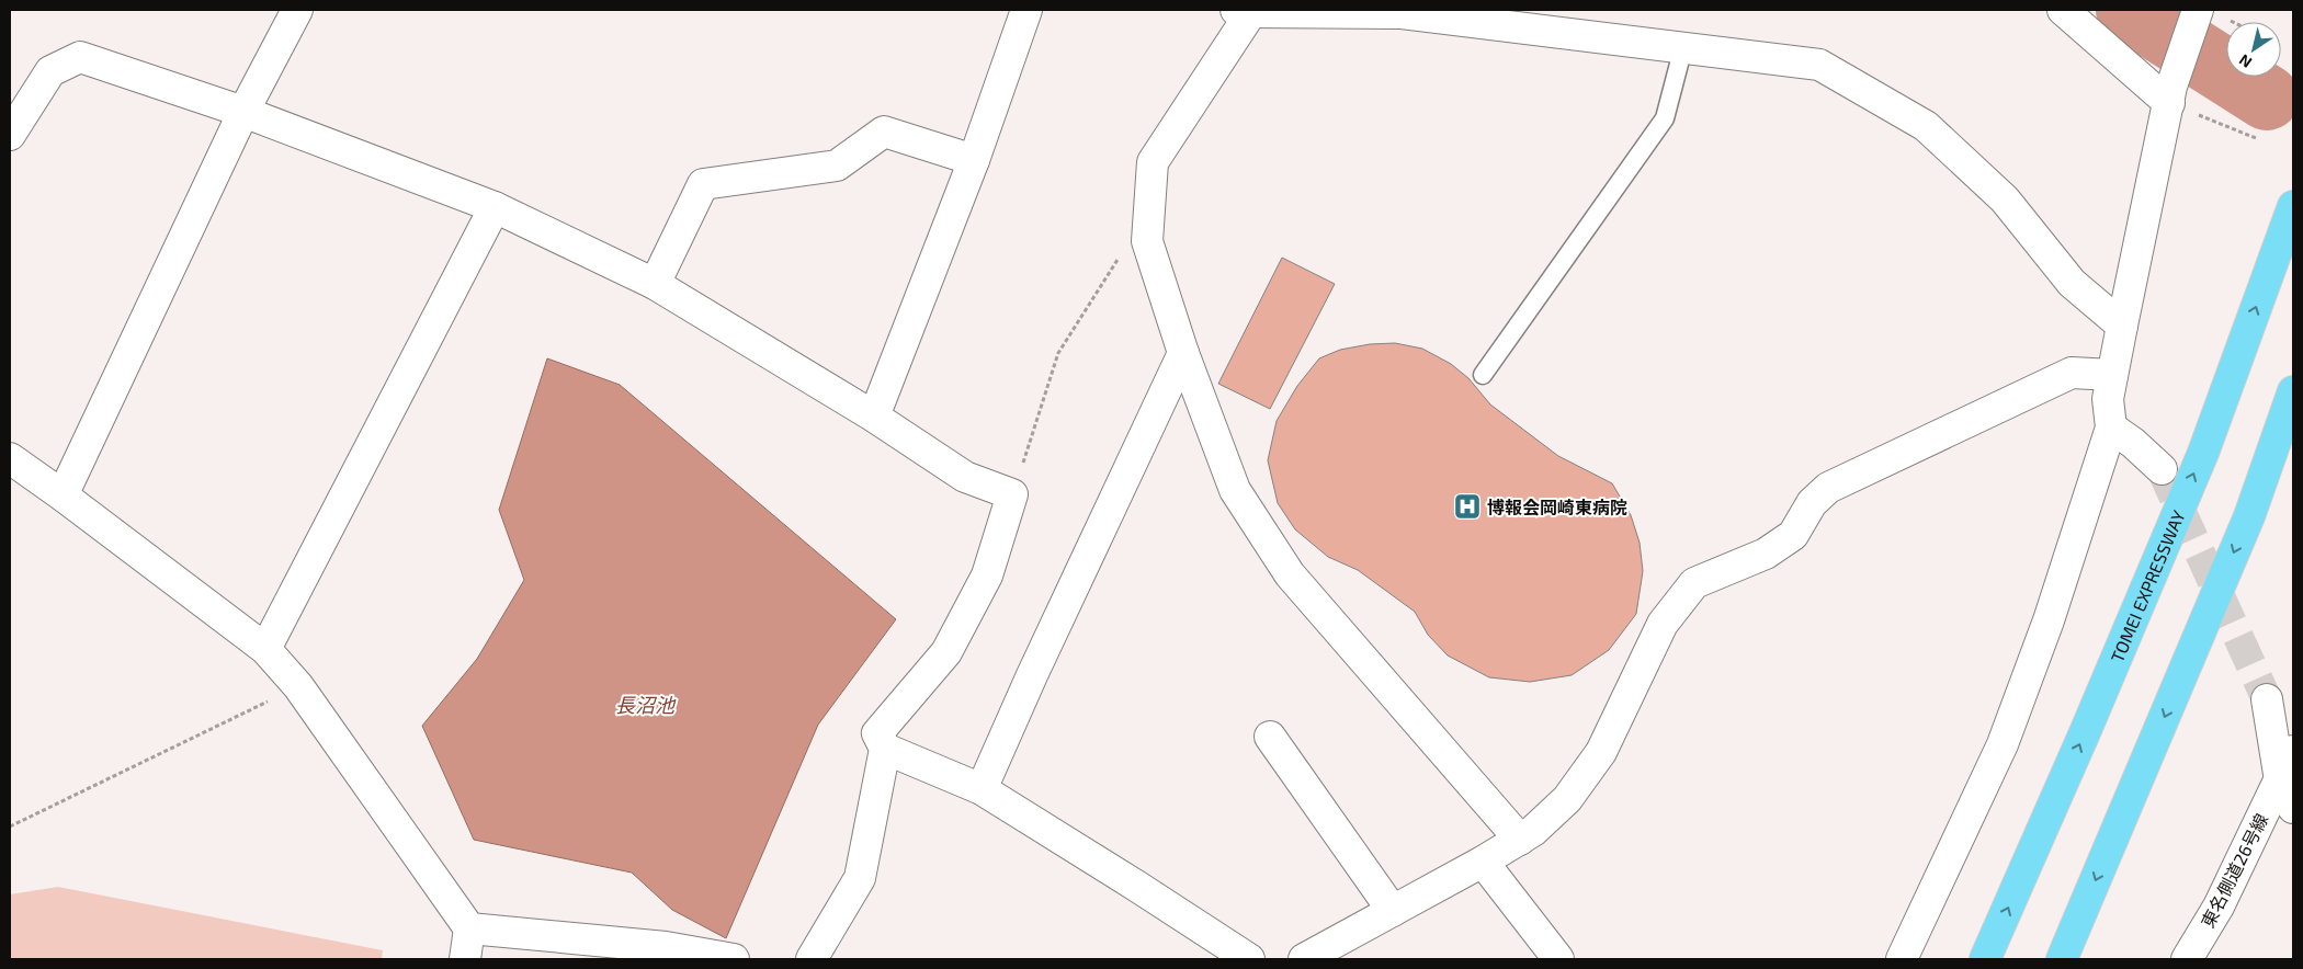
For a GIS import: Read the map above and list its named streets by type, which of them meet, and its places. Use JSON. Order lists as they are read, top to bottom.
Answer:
{
  "streets": {
    "highway": ["TOMEI EXPRESSWAY"],
    "street": ["東名側道26号線"]
  },
  "water": ["長沼池"],
  "places": {
    "hospital": ["博報会岡崎東病院"]
  },
  "north": "bottom left"
}
